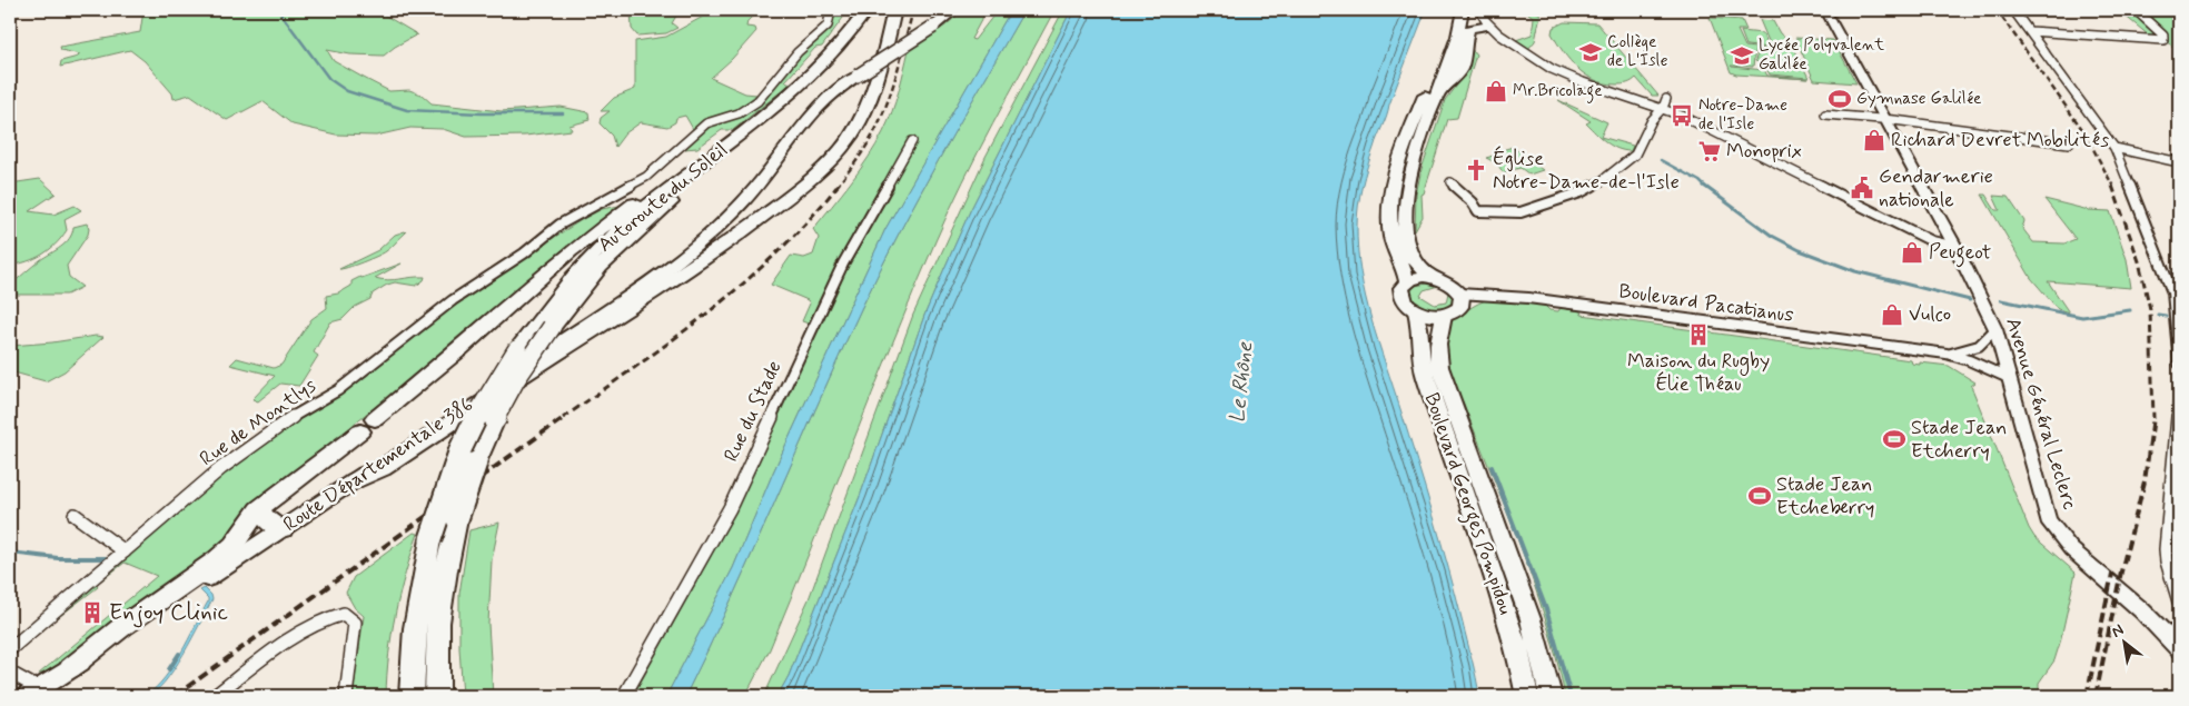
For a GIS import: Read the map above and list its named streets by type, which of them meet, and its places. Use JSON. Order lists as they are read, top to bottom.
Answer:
{
  "streets": {
    "highway": ["Autoroute du Soleil"],
    "main road": ["Avenue Général Leclerc", "Route Départementale 386", "Boulevard Georges Pompidou"],
    "street": ["Boulevard Pacatianus", "Rue du Stade", "Rue de Montlys"]
  },
  "crossings": [
    ["Boulevard Pacatianus", "Avenue Général Leclerc"],
    ["Boulevard Pacatianus", "Boulevard Georges Pompidou"]
  ],
  "water": ["Le Rhône"],
  "places": {
    "school or university": ["Collège de L'Isle", "Lycée Polyvalent Galilée"],
    "shop": [
      "Mr.Bricolage",
      "Richard Devret Mobilités",
      "Peugeot",
      "Vulco"
    ],
    "sports": ["Gymnase Galilée", "Stade Jean Etcherry", "Stade Jean Etcheberry"],
    "bus stop": ["Notre-Dame de l'Isle"],
    "supermarket": ["Monoprix"],
    "church": ["Église Notre-Dame-de-l'Isle"],
    "public building": ["Gendarmerie nationale"],
    "building": ["Maison du Rugby Élie Théau", "Enjoy Clinic"]
  },
  "north": "top left"
}
